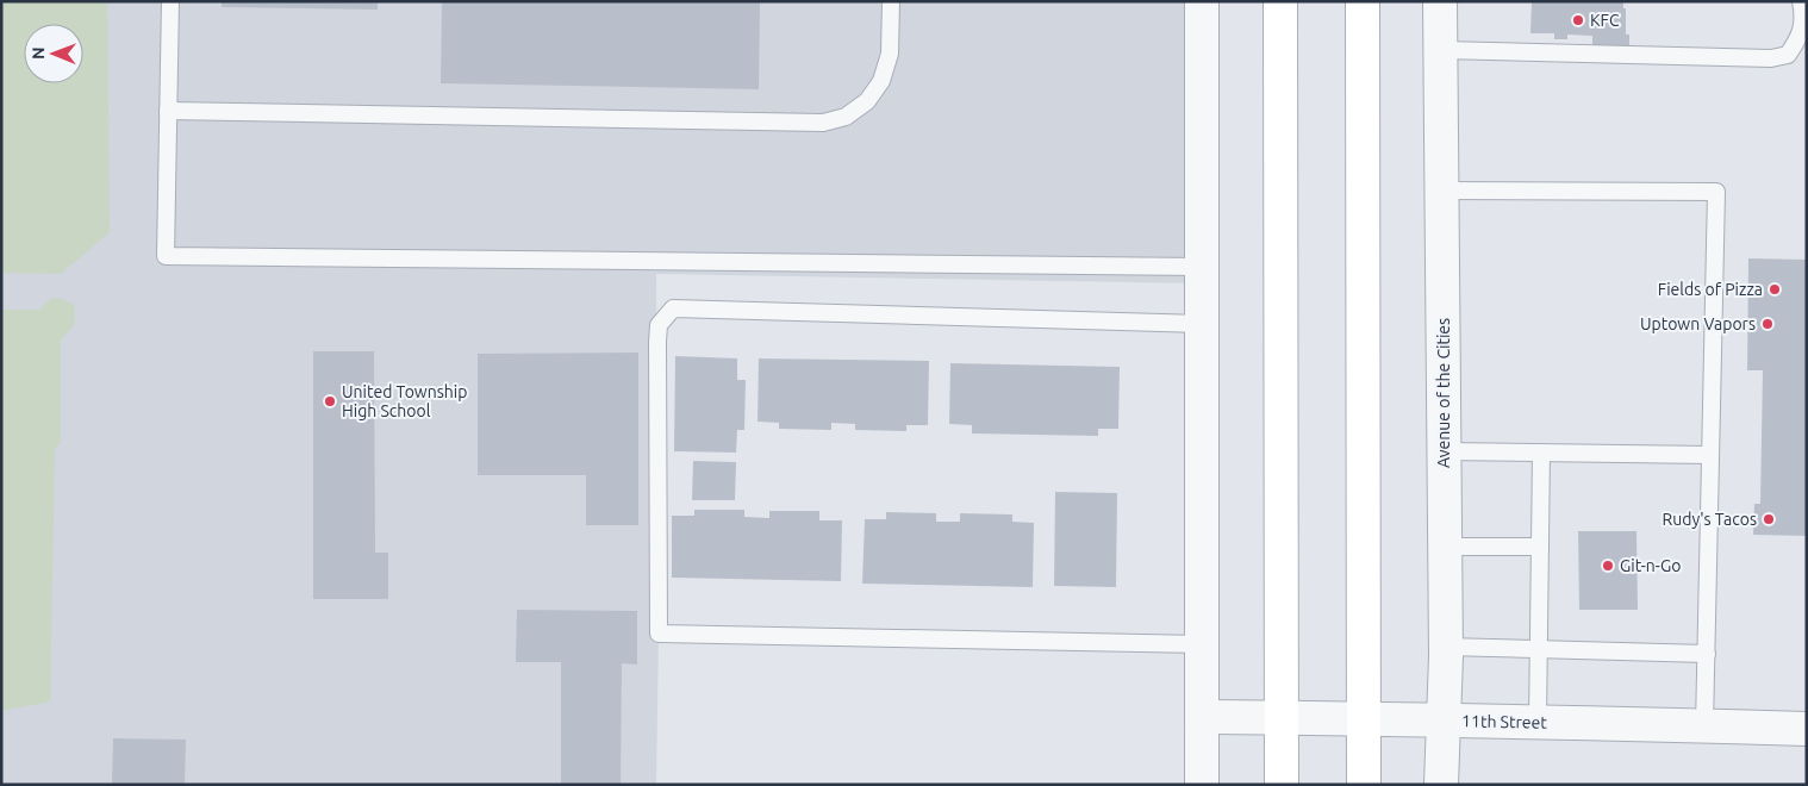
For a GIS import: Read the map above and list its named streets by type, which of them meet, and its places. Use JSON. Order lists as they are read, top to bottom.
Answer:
{
  "streets": {
    "street": ["Avenue of the Cities", "11th Street"]
  },
  "crossings": [
    ["Avenue of the Cities", "11th Street"]
  ],
  "places": [
    "KFC",
    "Fields of Pizza",
    "Uptown Vapors",
    "United Township High School",
    "Rudy's Tacos",
    "Git-n-Go"
  ],
  "north": "left"
}
